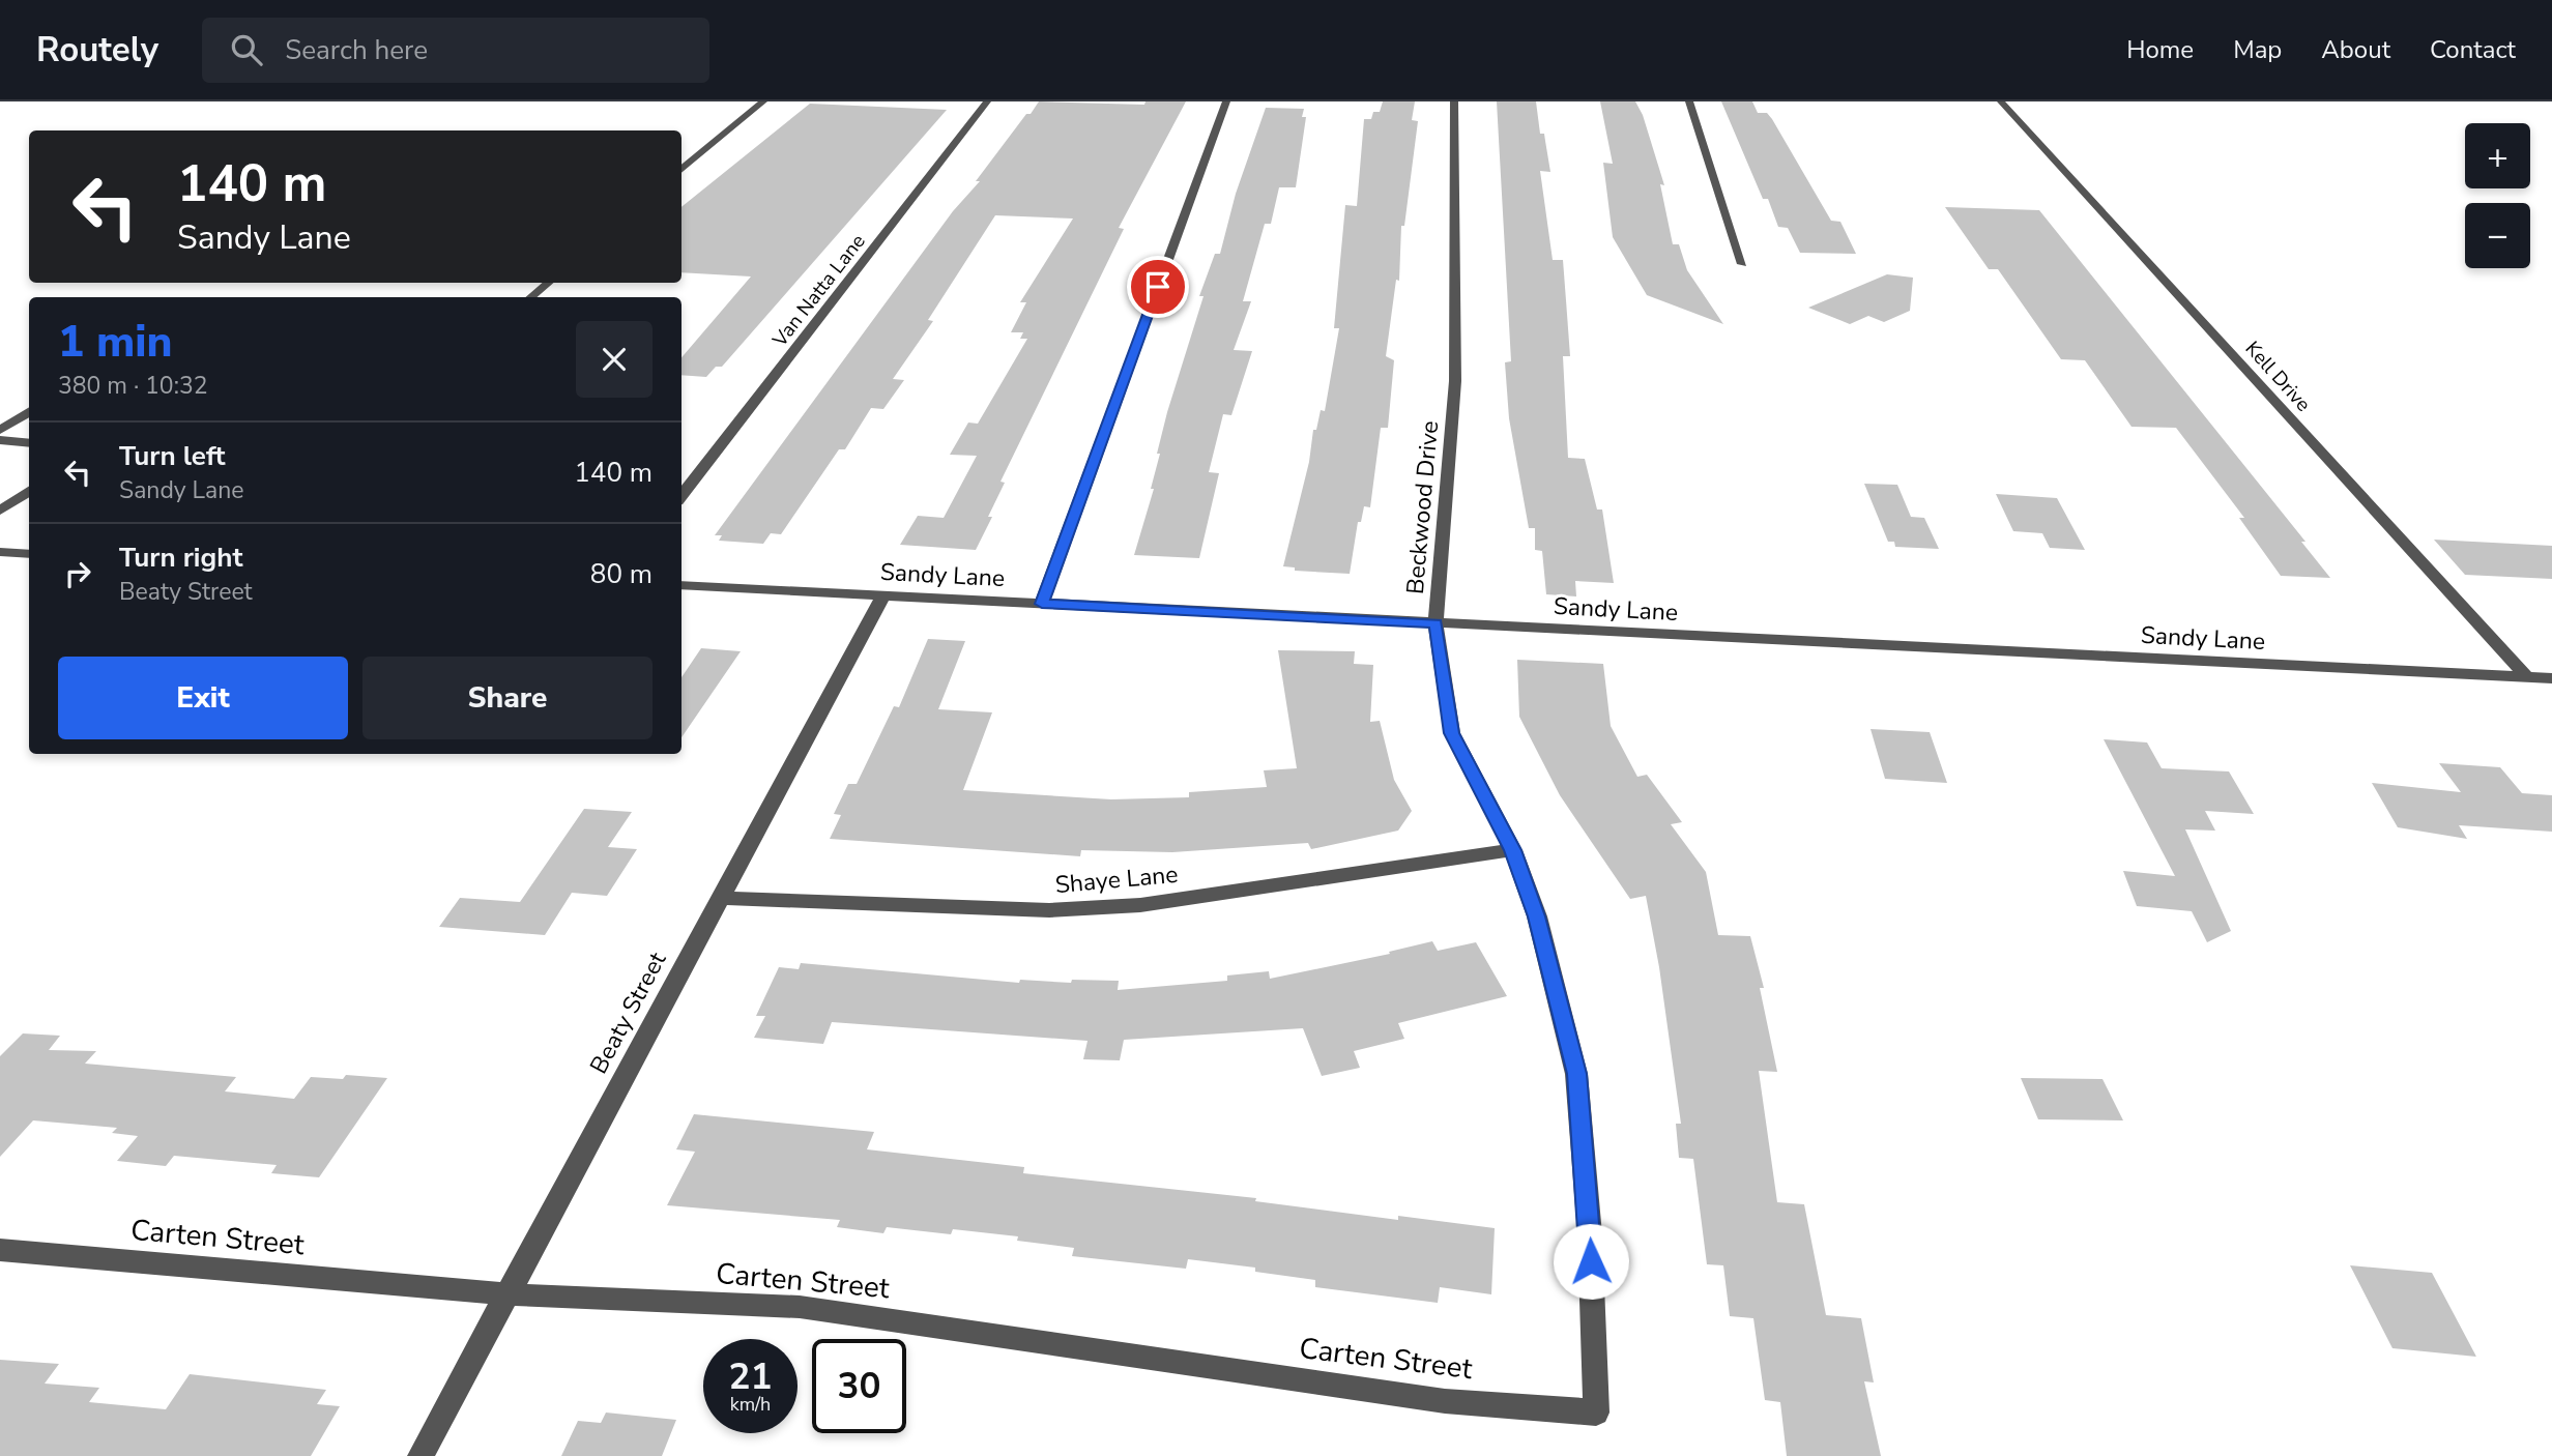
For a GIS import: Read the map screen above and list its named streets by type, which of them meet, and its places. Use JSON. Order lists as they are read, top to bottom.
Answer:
{
  "streets": {
    "street": [
      "Van Natta Lane",
      "Kell Drive",
      "Beckwood Drive",
      "Sandy Lane",
      "Shaye Lane",
      "Beaty Street",
      "Carten Street"
    ]
  },
  "crossings": [
    ["Kell Drive", "Sandy Lane"],
    ["Beckwood Drive", "Sandy Lane"],
    ["Beckwood Drive", "Shaye Lane"],
    ["Beckwood Drive", "Carten Street"],
    ["Sandy Lane", "Beaty Street"],
    ["Shaye Lane", "Beaty Street"],
    ["Beaty Street", "Carten Street"]
  ],
  "page": {
    "header": "Routely",
    "search": "Search here",
    "nav": [
      "Home",
      "Map",
      "About",
      "Contact"
    ],
    "map_buttons": ["+", "−"],
    "turn": ["140 m", "Sandy Lane"],
    "heading": ["1 min", "380 m · 10:32"],
    "list": [
      {
        "name": "Turn left",
        "note": "Sandy Lane",
        "value": "140 m"
      },
      {
        "name": "Turn right",
        "note": "Beaty Street",
        "value": "80 m"
      }
    ],
    "buttons": ["Exit", "Share"],
    "speed": "21 km/h",
    "limit": "30"
  }
}
